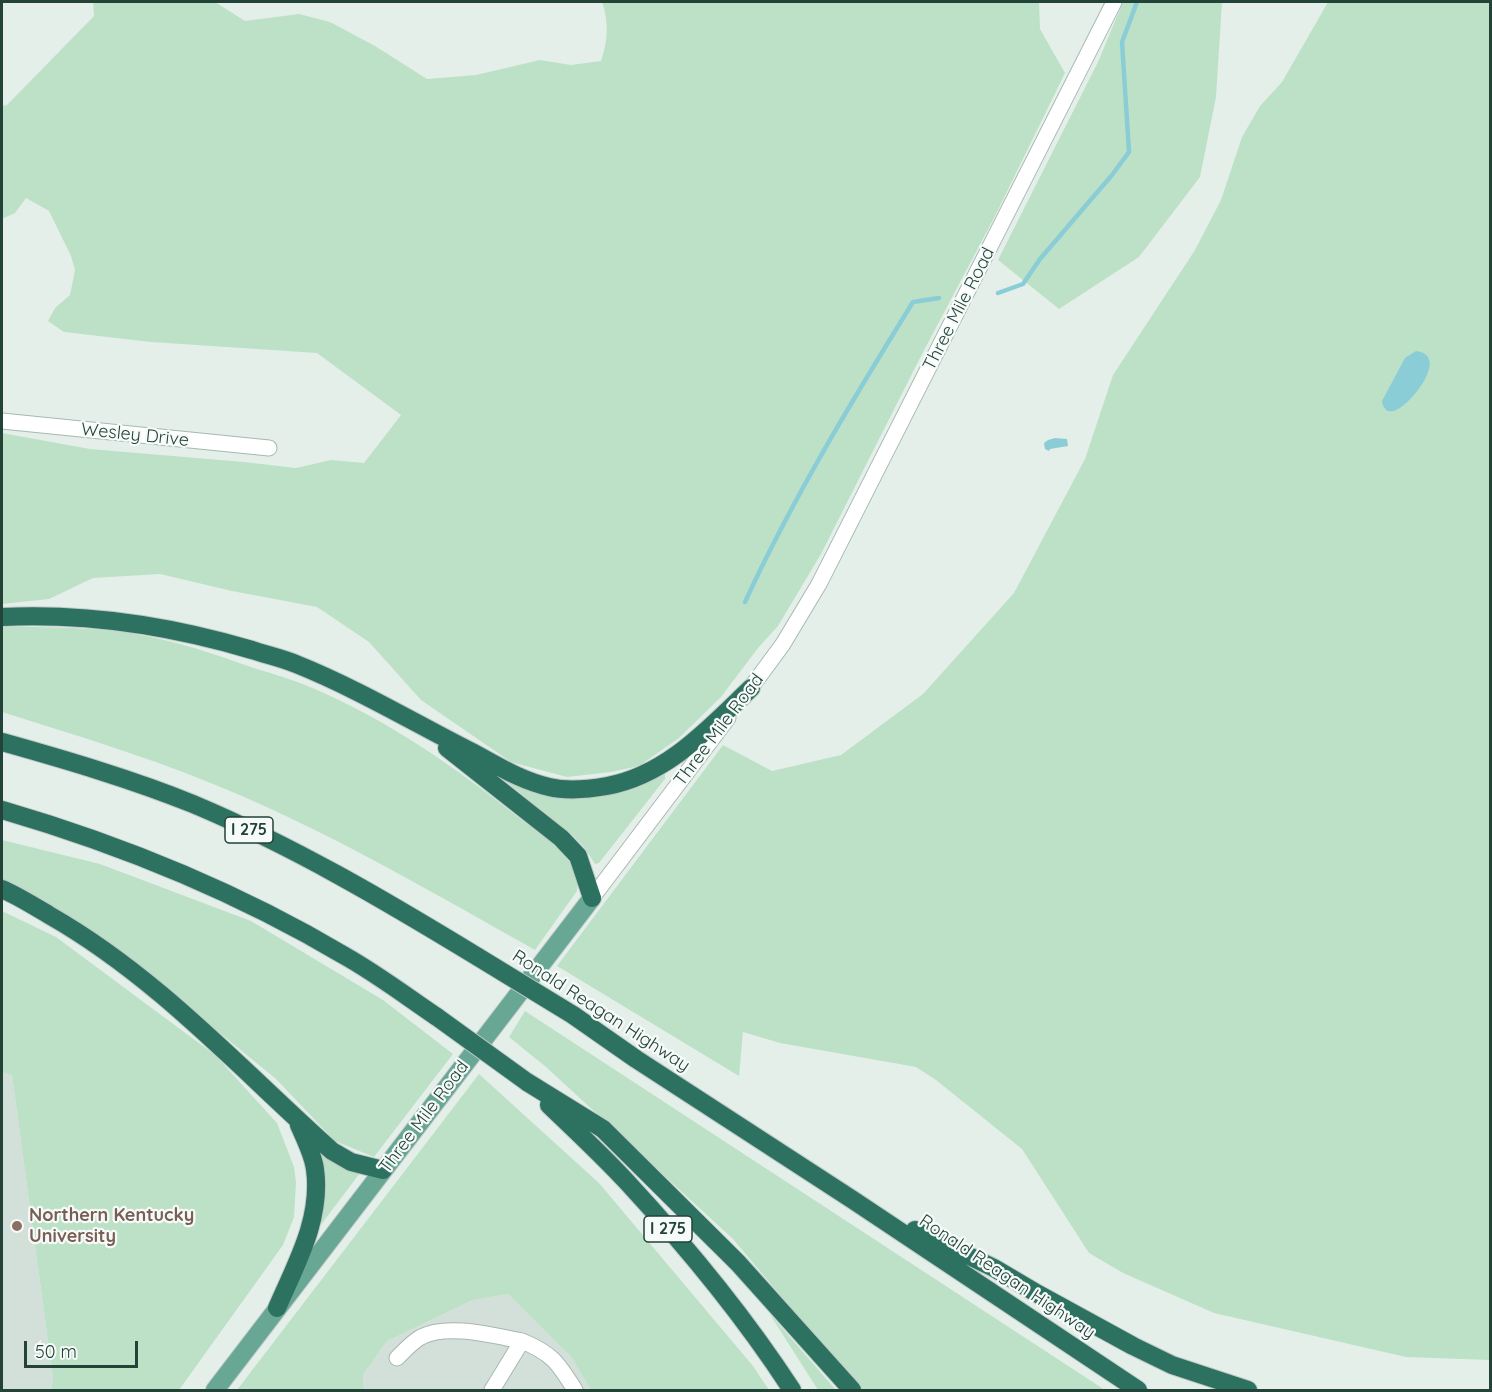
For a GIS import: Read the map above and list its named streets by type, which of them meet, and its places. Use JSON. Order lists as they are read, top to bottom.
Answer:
{
  "streets": {
    "highway": ["I 275", "Ronald Reagan Highway"],
    "main road": ["Three Mile Road"],
    "street": ["Wesley Drive"]
  },
  "places": ["Northern Kentucky University"],
  "scale_bar": "50 m"
}
